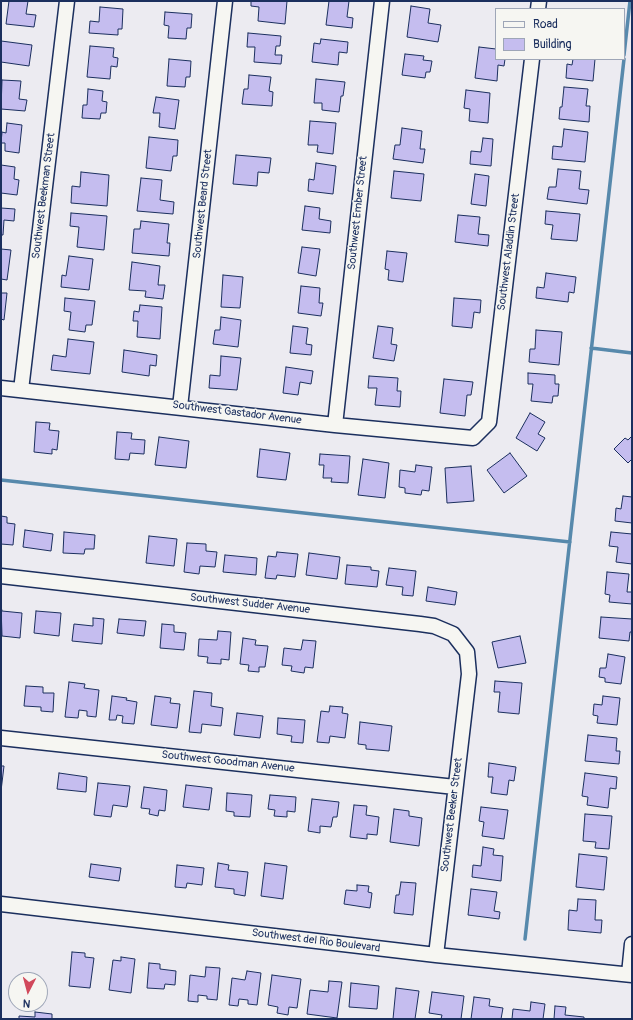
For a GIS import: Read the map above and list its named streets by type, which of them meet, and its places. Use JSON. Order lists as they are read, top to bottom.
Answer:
{
  "streets": {
    "street": [
      "Southwest Beekman Street",
      "Southwest Beard Street",
      "Southwest Ember Street",
      "Southwest Aladdin Street",
      "Southwest Gastador Avenue",
      "Southwest Sudder Avenue",
      "Southwest Goodman Avenue",
      "Southwest Beeker Street",
      "Southwest del Rio Boulevard"
    ]
  },
  "crossings": [
    ["Southwest Beekman Street", "Southwest Gastador Avenue"],
    ["Southwest Beard Street", "Southwest Gastador Avenue"],
    ["Southwest Ember Street", "Southwest Gastador Avenue"],
    ["Southwest Aladdin Street", "Southwest Gastador Avenue"],
    ["Southwest Sudder Avenue", "Southwest Beeker Street"],
    ["Southwest Goodman Avenue", "Southwest Beeker Street"],
    ["Southwest Beeker Street", "Southwest del Rio Boulevard"]
  ],
  "legend": ["Road", "Building"],
  "north": "bottom"
}
